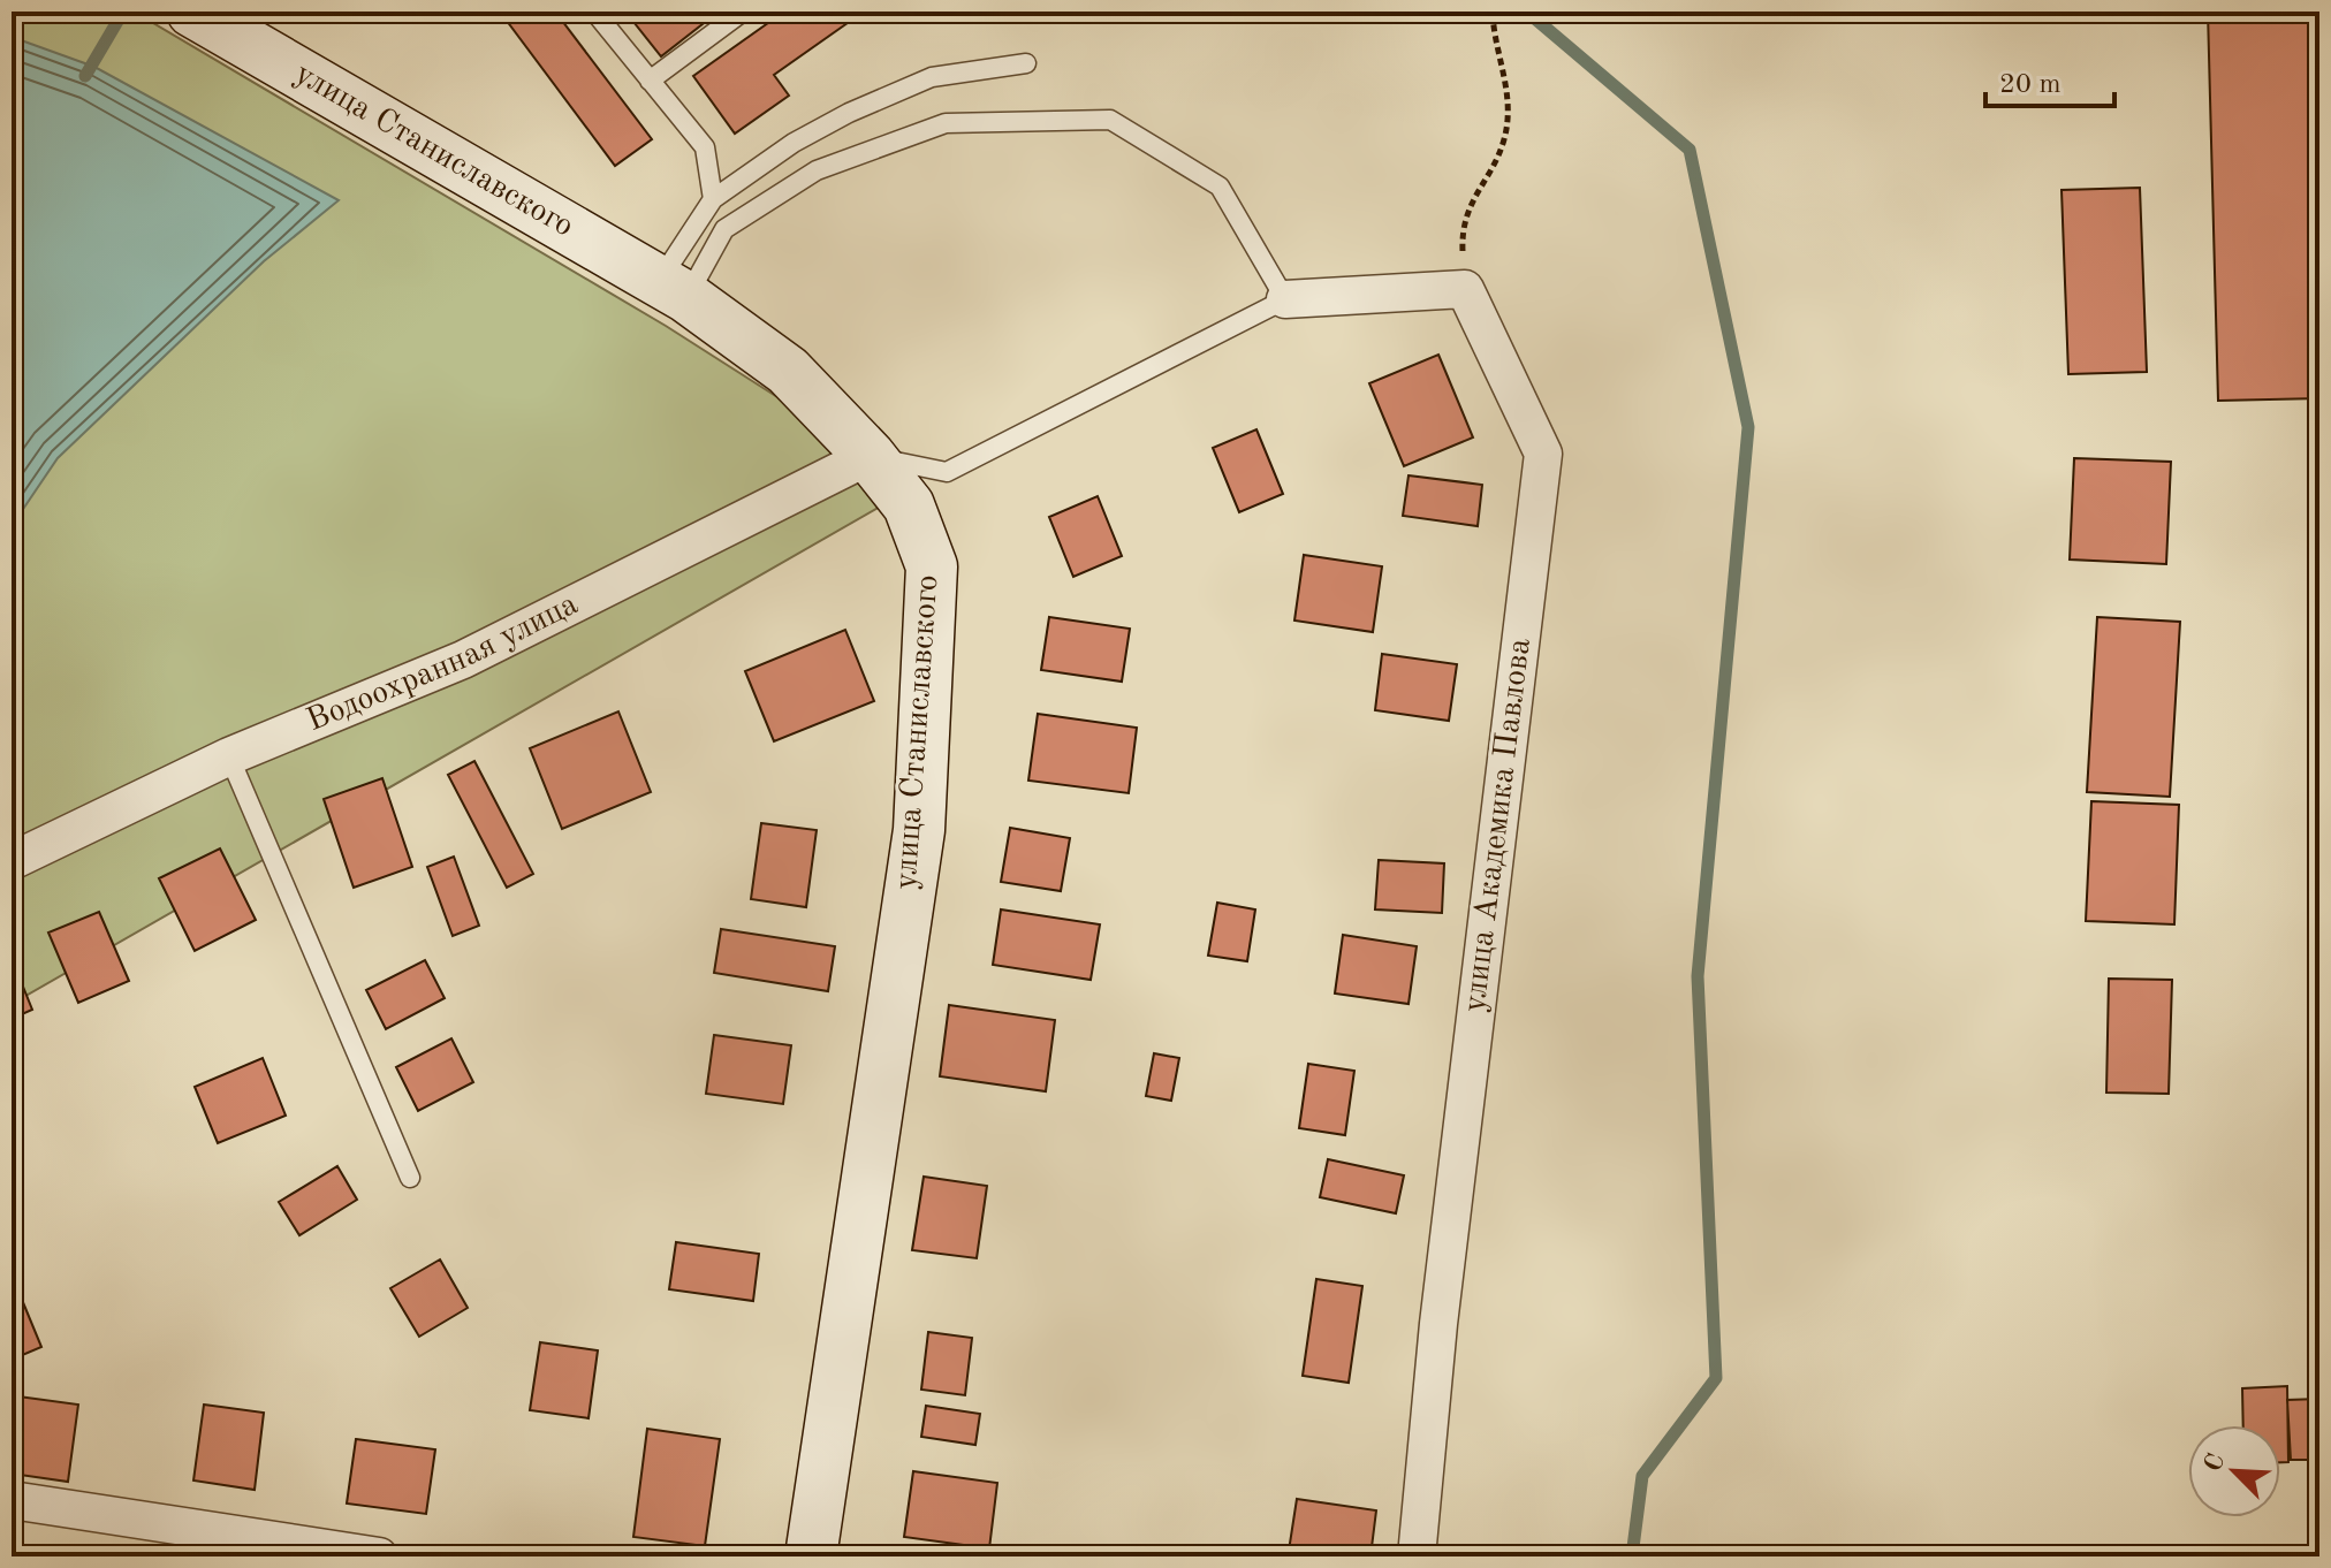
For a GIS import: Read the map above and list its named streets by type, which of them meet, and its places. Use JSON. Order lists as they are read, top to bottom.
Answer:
{
  "streets": {
    "street": ["улица Станиславского", "Водоохранная улица", "улица Академика Павлова"]
  },
  "crossings": [
    ["улица Станиславского", "Водоохранная улица"]
  ],
  "scale_bar": "20 m",
  "north": "top left"
}
